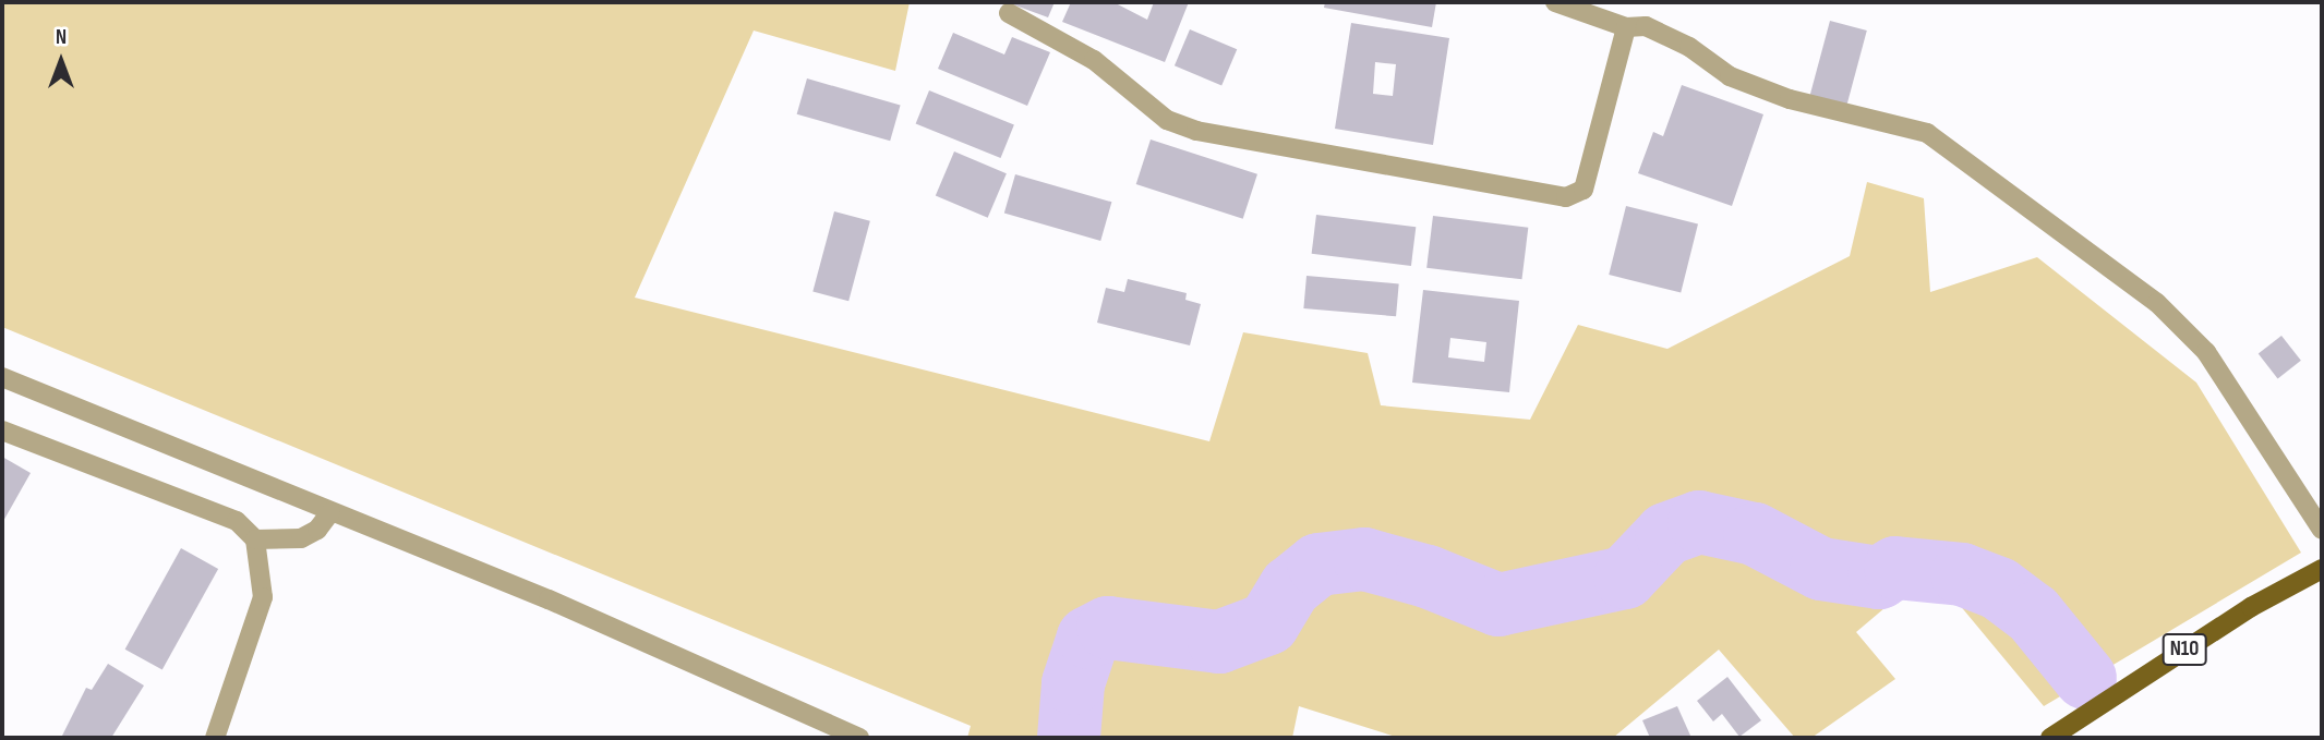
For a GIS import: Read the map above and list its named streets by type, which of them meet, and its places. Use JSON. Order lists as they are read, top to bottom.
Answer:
{
  "streets": {
    "main road": ["N10"]
  },
  "north": "top"
}
